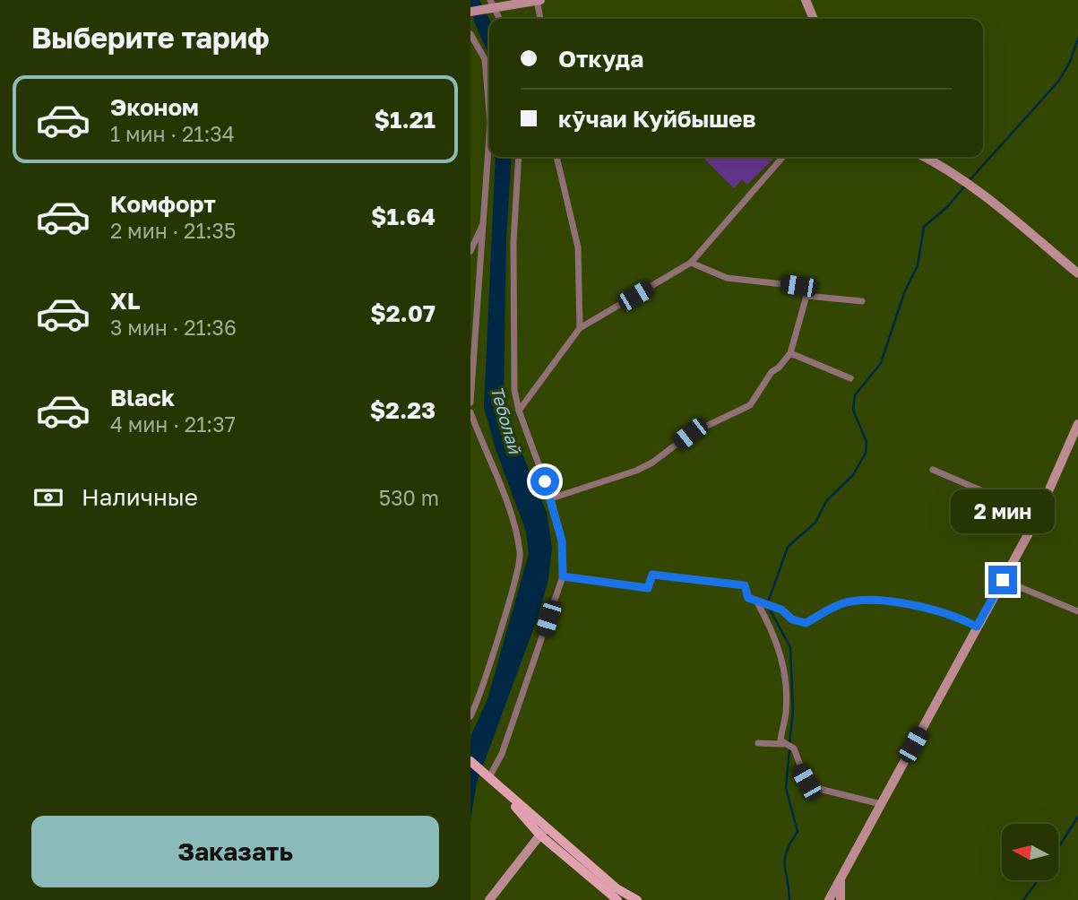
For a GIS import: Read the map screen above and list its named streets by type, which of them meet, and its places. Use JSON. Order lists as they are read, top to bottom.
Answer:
{
  "water": ["Теболай"],
  "north": "left",
  "page": {
    "heading": "Выберите тариф",
    "banner": ["Откуда", "кӯчаи Куйбышев"],
    "list": [
      {
        "name": "Эконом",
        "note": "1 мин · 21:34",
        "value": "$1.21"
      },
      {
        "name": "Комфорт",
        "note": "2 мин · 21:35",
        "value": "$1.64"
      },
      {
        "name": "XL",
        "note": "3 мин · 21:36",
        "value": "$2.07"
      },
      {
        "name": "Black",
        "note": "4 мин · 21:37",
        "value": "$2.23"
      }
    ],
    "pay": ["Наличные", "530 m"],
    "bubble": "2 мин",
    "buttons": "Заказать"
  }
}
